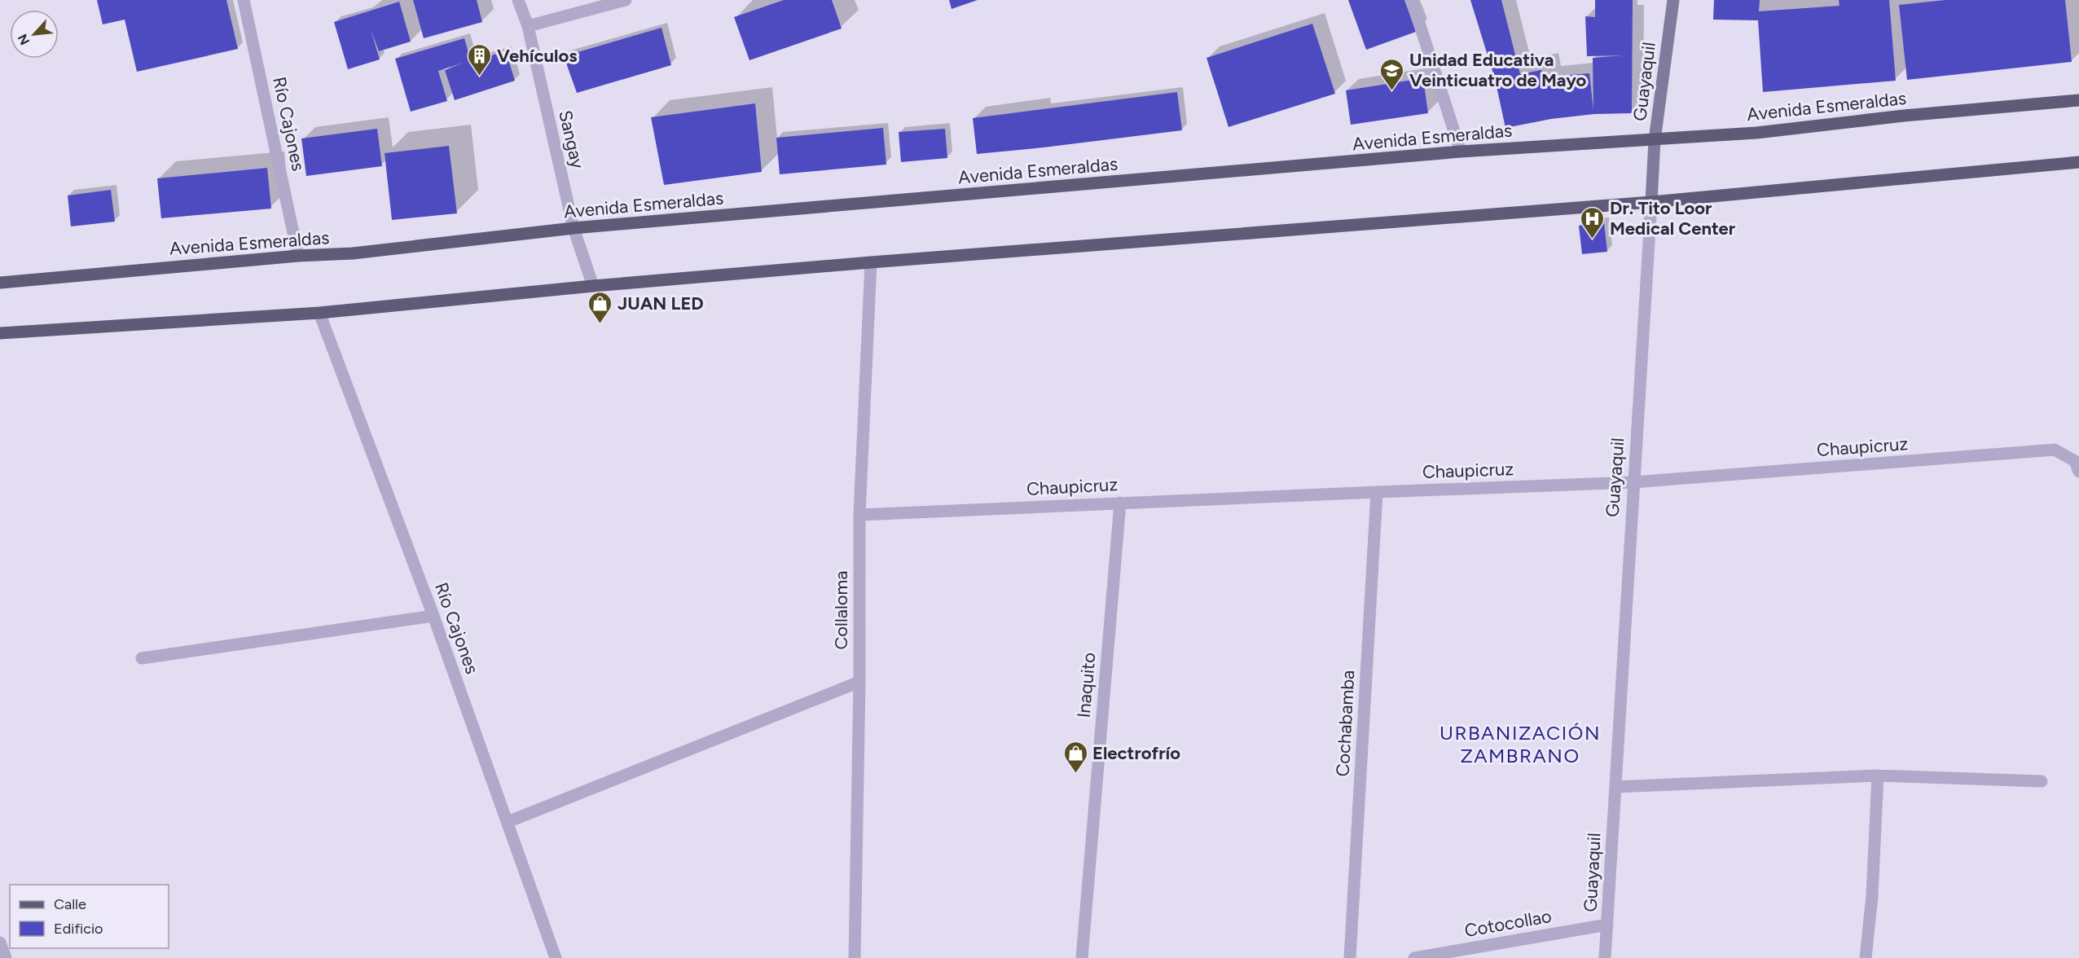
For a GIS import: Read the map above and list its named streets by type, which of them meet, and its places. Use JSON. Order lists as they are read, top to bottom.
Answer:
{
  "streets": {
    "main road": ["Avenida Esmeraldas"],
    "street": [
      "Guayaquil",
      "Río Cajones",
      "Sangay",
      "Chaupicruz",
      "Collaloma",
      "Inaquito",
      "Cochabamba",
      "Cotocollao"
    ]
  },
  "crossings": [
    ["Guayaquil", "Avenida Esmeraldas"],
    ["Guayaquil", "Chaupicruz"],
    ["Guayaquil", "Cotocollao"],
    ["Avenida Esmeraldas", "Río Cajones"],
    ["Avenida Esmeraldas", "Sangay"],
    ["Chaupicruz", "Collaloma"],
    ["Chaupicruz", "Inaquito"],
    ["Chaupicruz", "Cochabamba"]
  ],
  "districts": ["URBANIZACIÓN ZAMBRANO"],
  "places": {
    "building": ["Vehículos"],
    "school or university": ["Unidad Educativa Veinticuatro de Mayo"],
    "hospital": ["Dr. Tito Loor Medical Center"],
    "shop": ["JUAN LED", "Electrofrío"]
  },
  "legend": ["Calle", "Edificio"],
  "north": "bottom left"
}
